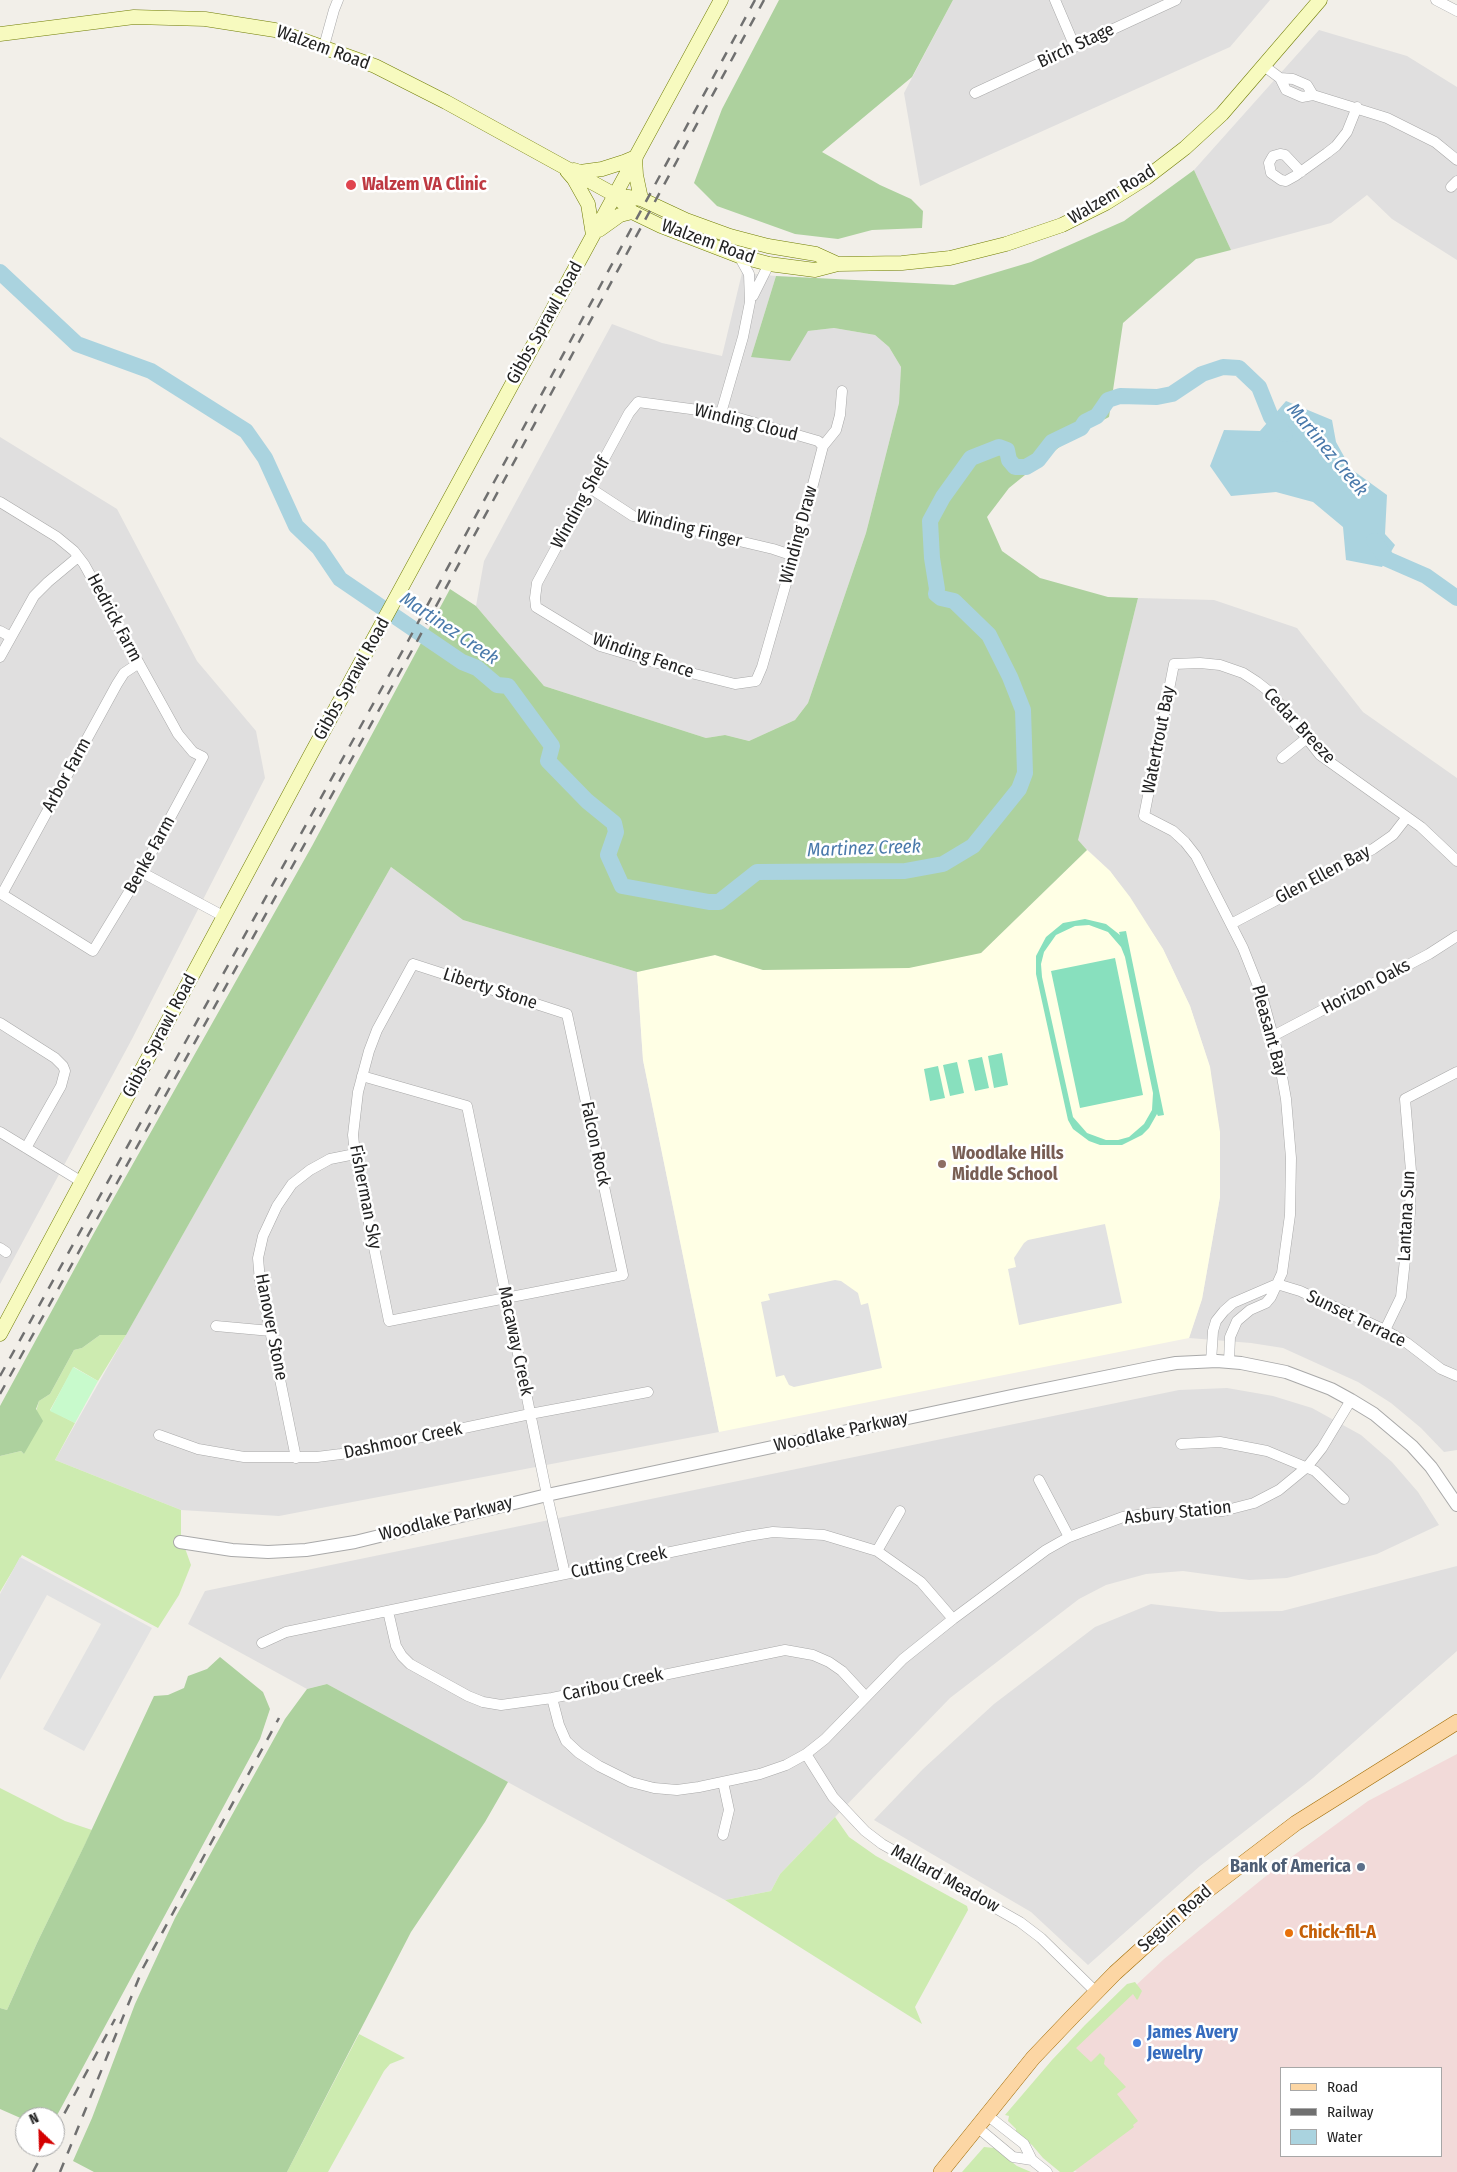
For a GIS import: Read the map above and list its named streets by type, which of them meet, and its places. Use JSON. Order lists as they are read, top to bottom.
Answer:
{
  "streets": {
    "main road": ["Walzem Road", "Gibbs Sprawl Road", "Seguin Road"],
    "street": [
      "Birch Stage",
      "Winding Cloud",
      "Winding Shelf",
      "Winding Finger",
      "Winding Draw",
      "Hedrick Farm",
      "Winding Fence",
      "Cedar Breeze",
      "Watertrout Bay",
      "Arbor Farm",
      "Benke Farm",
      "Glen Ellen Bay",
      "Horizon Oaks",
      "Liberty Stone",
      "Pleasant Bay",
      "Falcon Rock",
      "Fisherman Sky",
      "Lantana Sun",
      "Sunset Terrace",
      "Hanover Stone",
      "Macaway Creek",
      "Woodlake Parkway",
      "Dashmoor Creek",
      "Asbury Station",
      "Cutting Creek",
      "Caribou Creek",
      "Mallard Meadow"
    ]
  },
  "crossings": [
    ["Walzem Road", "Gibbs Sprawl Road"],
    ["Winding Cloud", "Winding Shelf"],
    ["Winding Cloud", "Winding Draw"],
    ["Winding Shelf", "Winding Finger"],
    ["Winding Shelf", "Winding Fence"],
    ["Winding Finger", "Winding Draw"],
    ["Winding Draw", "Winding Fence"],
    ["Hedrick Farm", "Arbor Farm"],
    ["Hedrick Farm", "Benke Farm"],
    ["Cedar Breeze", "Watertrout Bay"],
    ["Cedar Breeze", "Glen Ellen Bay"],
    ["Watertrout Bay", "Pleasant Bay"],
    ["Arbor Farm", "Benke Farm"],
    ["Glen Ellen Bay", "Pleasant Bay"],
    ["Horizon Oaks", "Pleasant Bay"],
    ["Liberty Stone", "Falcon Rock"],
    ["Liberty Stone", "Fisherman Sky"],
    ["Pleasant Bay", "Sunset Terrace"],
    ["Falcon Rock", "Fisherman Sky"],
    ["Falcon Rock", "Macaway Creek"],
    ["Fisherman Sky", "Hanover Stone"],
    ["Fisherman Sky", "Macaway Creek"],
    ["Lantana Sun", "Sunset Terrace"],
    ["Hanover Stone", "Dashmoor Creek"],
    ["Macaway Creek", "Woodlake Parkway"],
    ["Macaway Creek", "Dashmoor Creek"],
    ["Macaway Creek", "Cutting Creek"],
    ["Woodlake Parkway", "Asbury Station"],
    ["Asbury Station", "Cutting Creek"],
    ["Asbury Station", "Caribou Creek"],
    ["Asbury Station", "Mallard Meadow"],
    ["Cutting Creek", "Caribou Creek"],
    ["Mallard Meadow", "Seguin Road"]
  ],
  "water": ["Martinez Creek"],
  "places": [
    "Walzem VA Clinic",
    "Woodlake Hills Middle School",
    "Bank of America",
    "Chick-fil-A",
    "James Avery Jewelry"
  ],
  "legend": ["Road", "Railway", "Water"],
  "north": "top left"
}
